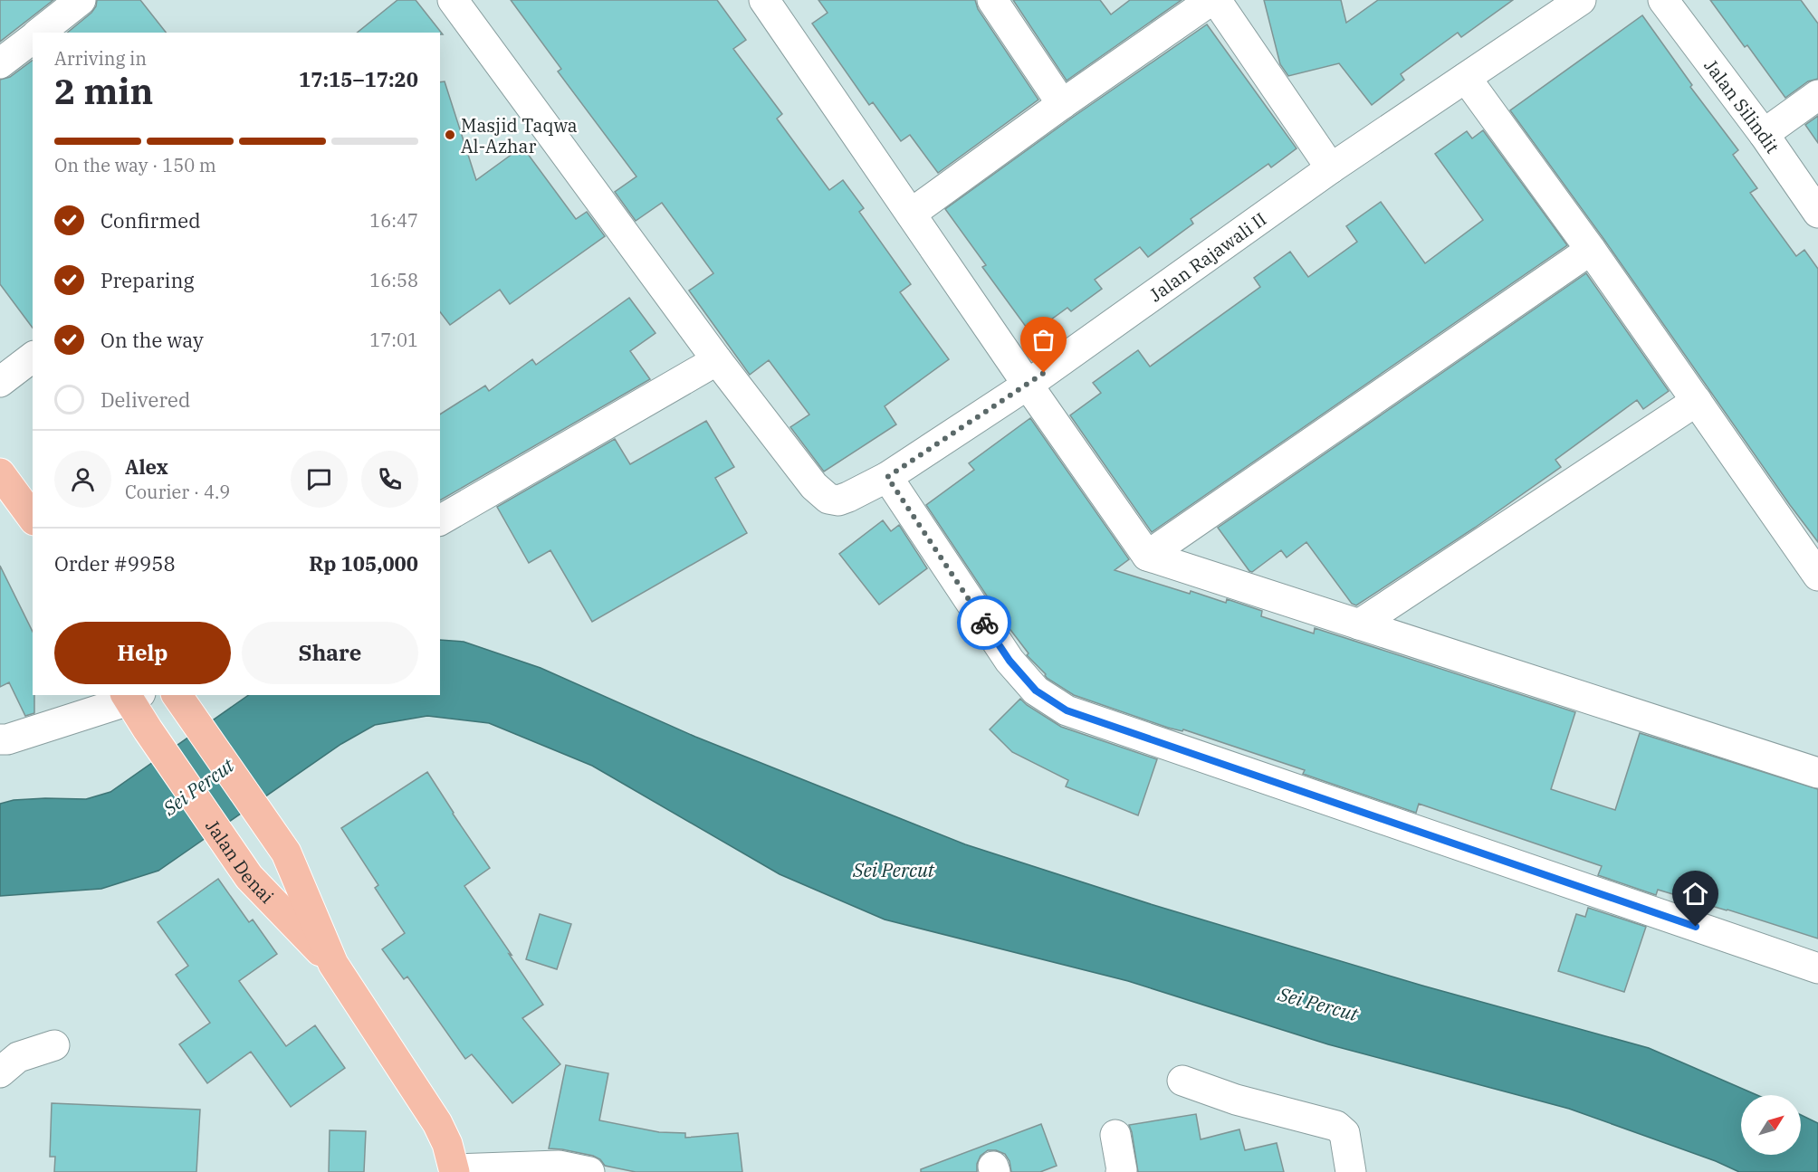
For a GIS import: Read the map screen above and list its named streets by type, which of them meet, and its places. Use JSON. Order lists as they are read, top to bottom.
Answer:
{
  "streets": {
    "main road": ["Jalan Denai"],
    "street": ["Jalan Silindit", "Jalan Rajawali II"]
  },
  "water": ["Sei Percut"],
  "places": ["Masjid Taqwa Al-Azhar"],
  "north": "top right",
  "page": {
    "heading": ["2 min", "Arriving in", "17:15–17:20"],
    "panel": [
      "Alex",
      "Courier · 4.9",
      "Order #9958",
      "Rp 105,000"
    ],
    "bar": "On the way · 150 m",
    "list": [
      ["Confirmed", "16:47"],
      ["Preparing", "16:58"],
      ["On the way", "17:01"],
      "Delivered"
    ],
    "buttons": ["Help", "Share"]
  }
}
